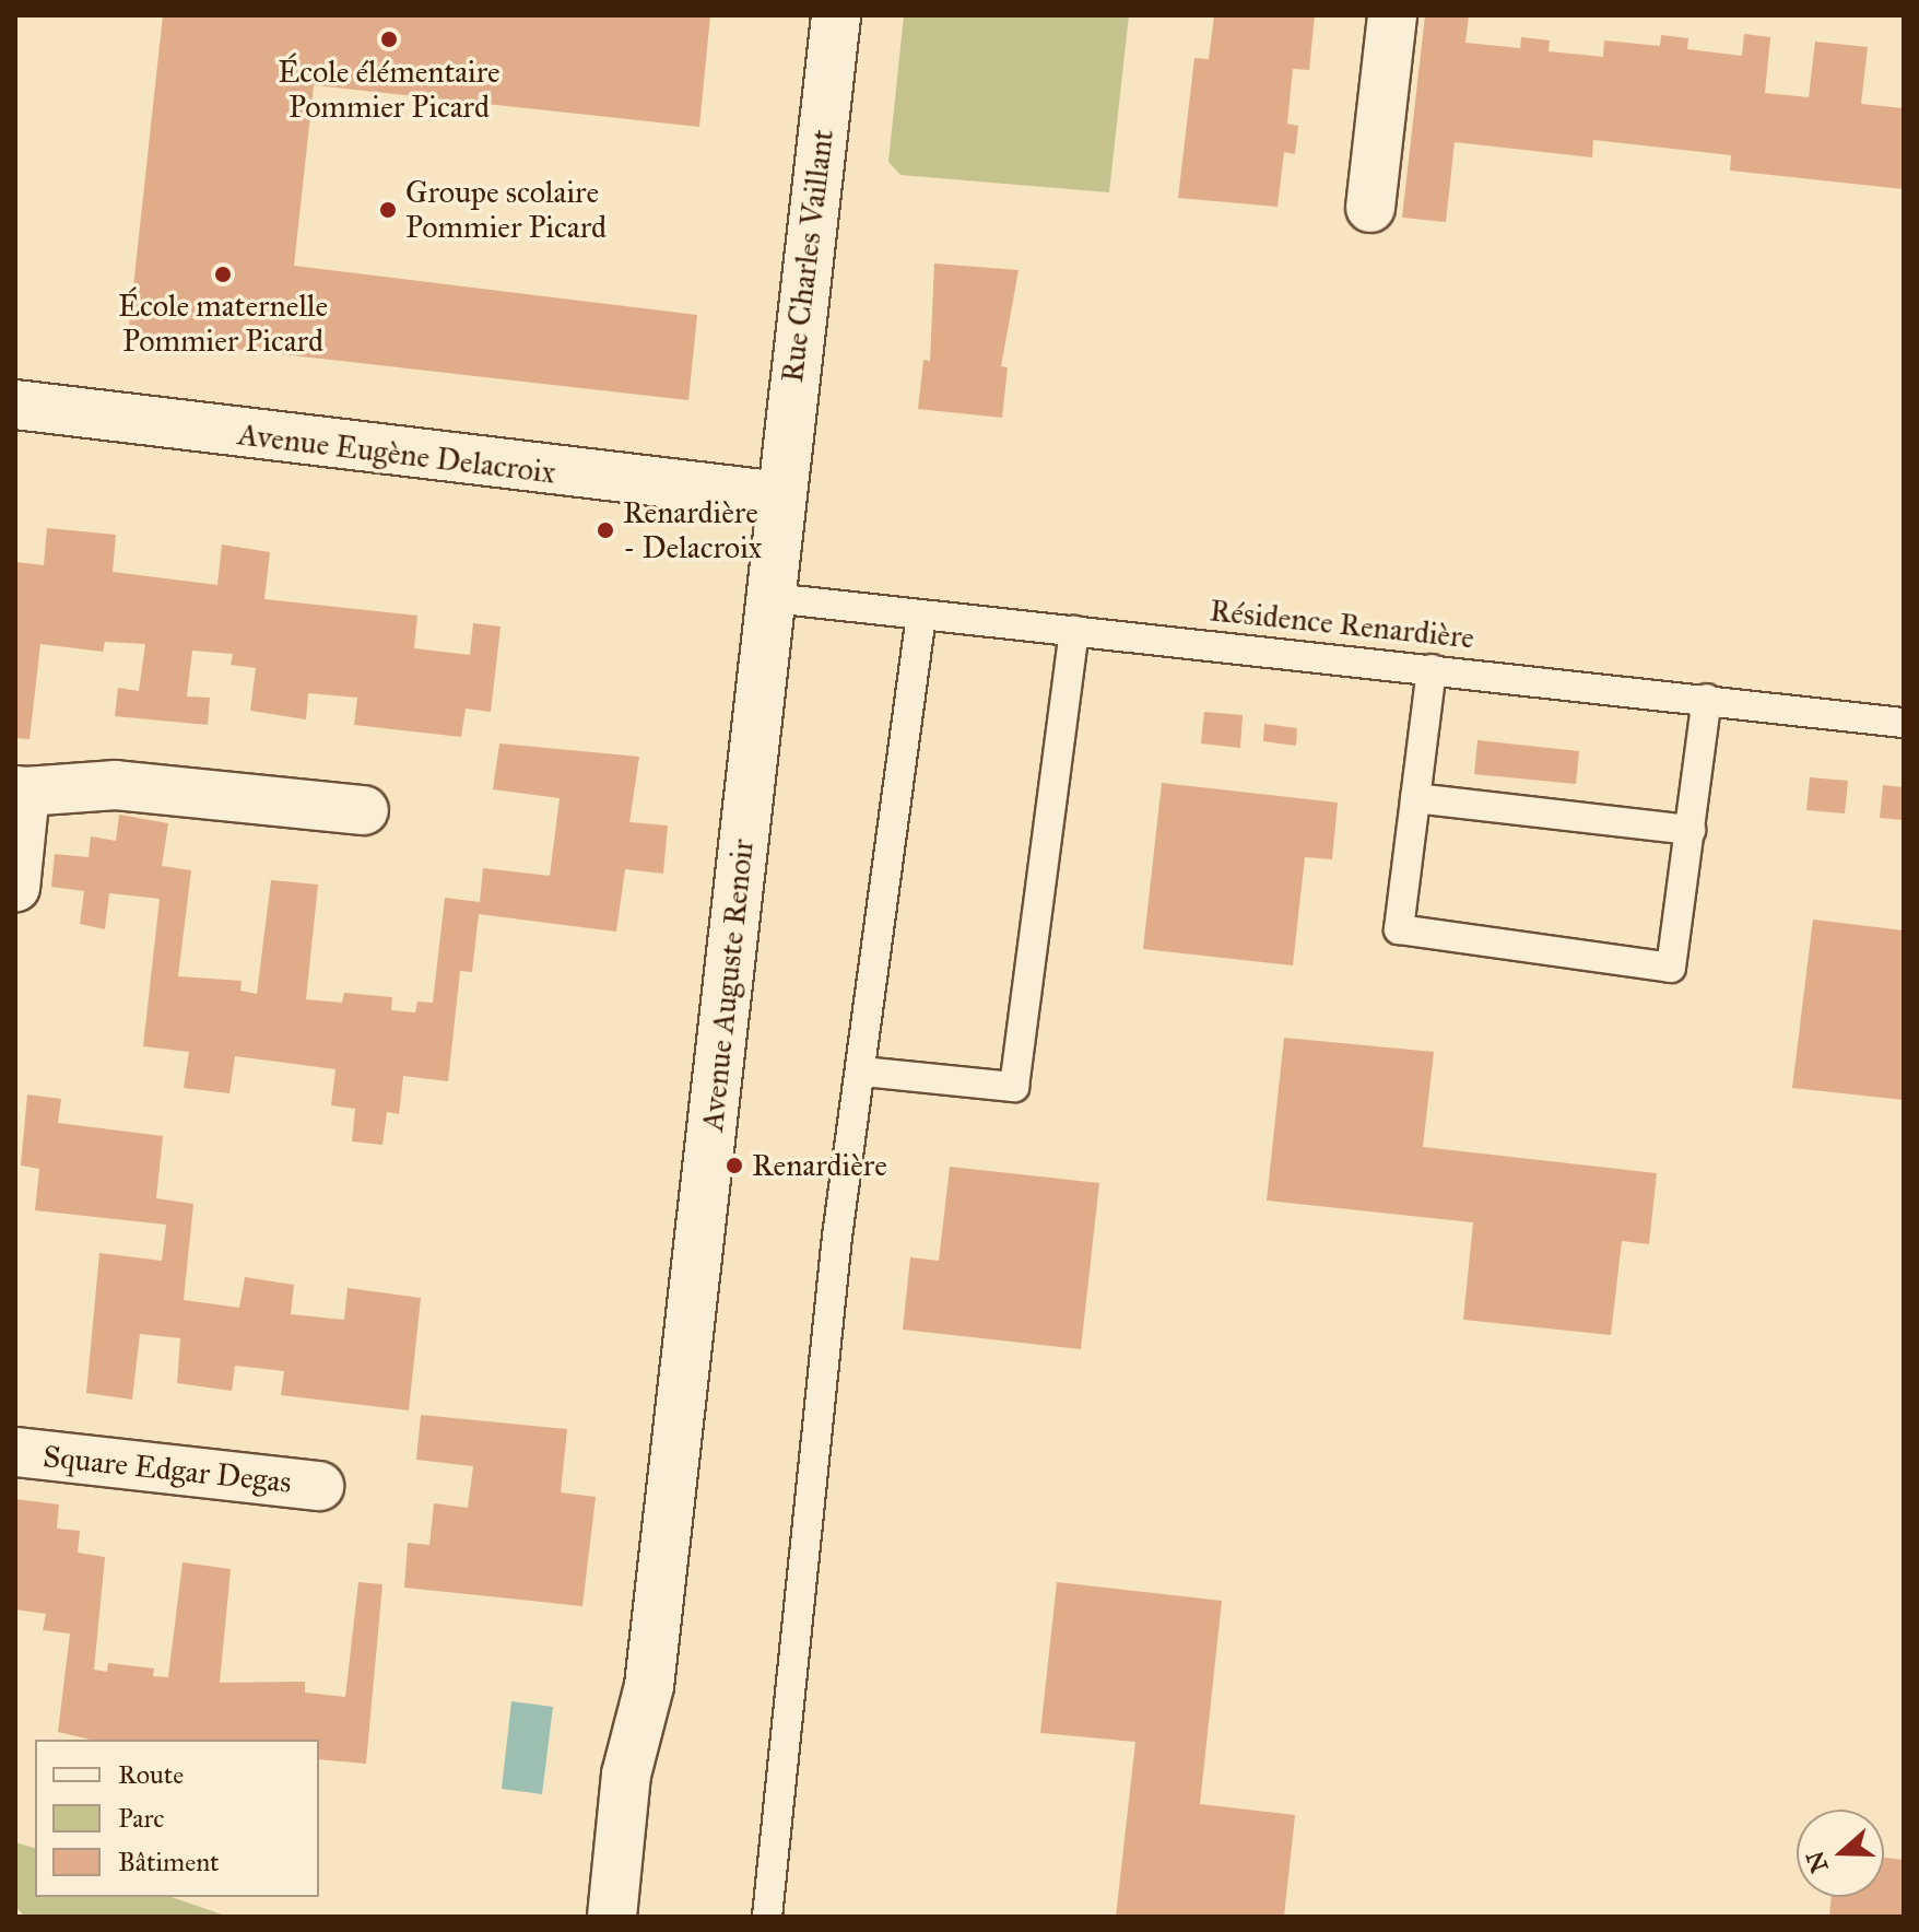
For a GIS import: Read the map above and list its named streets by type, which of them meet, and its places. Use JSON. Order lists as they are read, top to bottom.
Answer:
{
  "streets": {
    "main road": [
      "Rue Charles Vaillant",
      "Avenue Eugène Delacroix",
      "Avenue Auguste Renoir",
      "Square Edgar Degas"
    ],
    "lane": ["Résidence Renardière"]
  },
  "crossings": [
    ["Rue Charles Vaillant", "Avenue Eugène Delacroix"],
    ["Rue Charles Vaillant", "Résidence Renardière"],
    ["Rue Charles Vaillant", "Avenue Auguste Renoir"],
    ["Résidence Renardière", "Avenue Auguste Renoir"]
  ],
  "places": [
    "École élémentaire Pommier Picard",
    "Groupe scolaire Pommier Picard",
    "École maternelle Pommier Picard",
    "Renardière - Delacroix",
    "Renardière"
  ],
  "legend": ["Route", "Parc", "Bâtiment"],
  "north": "left"
}
